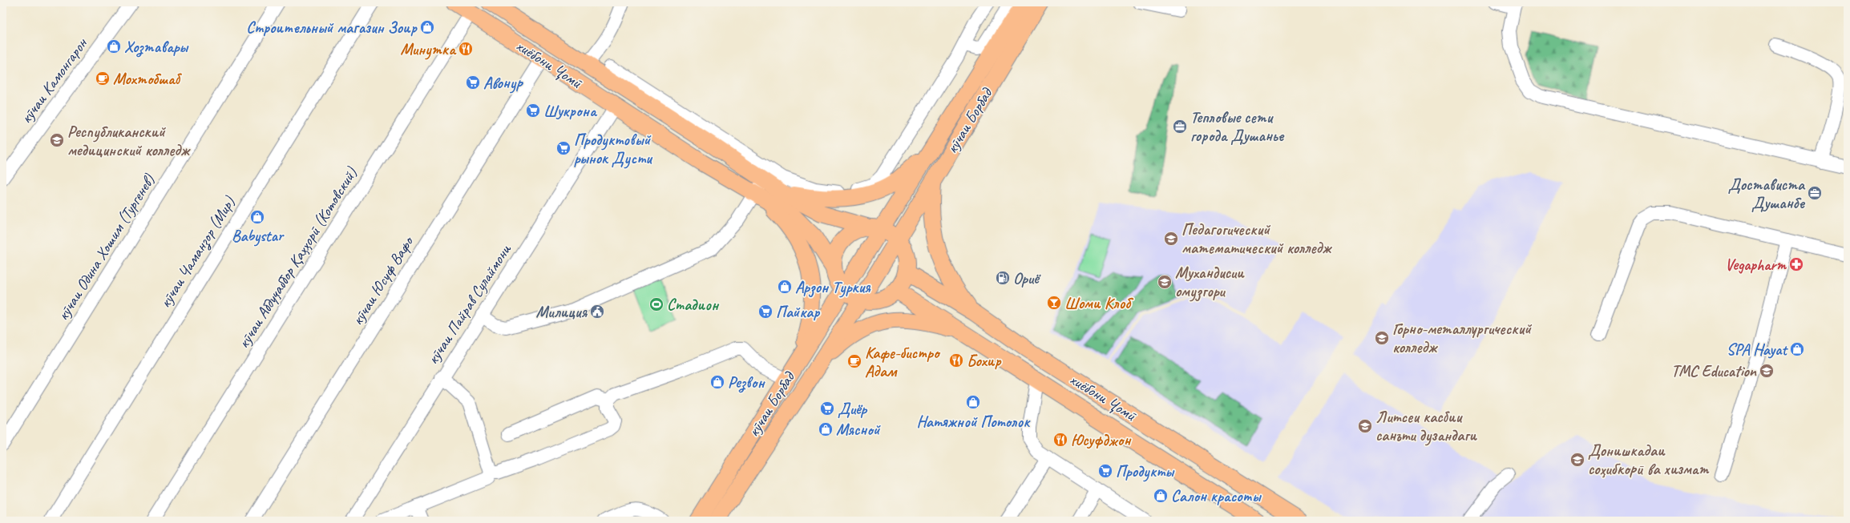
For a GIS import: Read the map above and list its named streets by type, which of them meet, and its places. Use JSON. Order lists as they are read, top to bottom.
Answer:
{
  "streets": {
    "main road": ["хиёбони Ҷомӣ", "кӯчаи Борбад"],
    "street": [
      "кӯчаи Камонгарон",
      "кӯчаи Одина Хошим (Тургенев)",
      "кӯчаи Чаманзор (Мир)",
      "кӯчаи Абдуҷаббор Қаҳҳорӣ (Котовский)",
      "кӯчаи Юсуф Вафо",
      "кӯчаи Пайрав Сулаймони"
    ]
  },
  "crossings": [
    ["хиёбони Ҷомӣ", "кӯчаи Борбад"],
    ["хиёбони Ҷомӣ", "кӯчаи Абдуҷаббор Қаҳҳорӣ (Котовский)"],
    ["хиёбони Ҷомӣ", "кӯчаи Юсуф Вафо"],
    ["хиёбони Ҷомӣ", "кӯчаи Пайрав Сулаймони"]
  ],
  "places": {
    "shop": [
      "Строительный магазин Зоир",
      "Хозтавары",
      "Babystar",
      "Арзон Туркия",
      "SPA Hayat",
      "Резвон",
      "Натяжной Потолок",
      "Мясной",
      "Салон красоты"
    ],
    "restaurant": ["Минутка", "Бохир", "Юсуфджон"],
    "cafe": ["Мохтобшаб", "Кафе-бистро Адам"],
    "supermarket": [
      "Авонур",
      "Шукрона",
      "Продуктовый рынок Дусти",
      "Пайкар",
      "Диëр",
      "Продукты"
    ],
    "office": ["Тепловые сети города Душанье", "Достависта Душанбе"],
    "school or university": [
      "Республиканский медицинский колледж",
      "Педагогический математический колледж",
      "Мухандисии омузгори",
      "Горно-металлургический колледж",
      "TMC Education",
      "Литсеи касбии санъти дузандаги",
      "Донишкадаи соҳибкорӣ ва хизмат"
    ],
    "pharmacy": ["Vegapharm"],
    "fuel station": ["Ориё"],
    "bar": ["Шоми Клоб"],
    "sports": ["Стадион"],
    "public building": ["Милиция"]
  }
}
